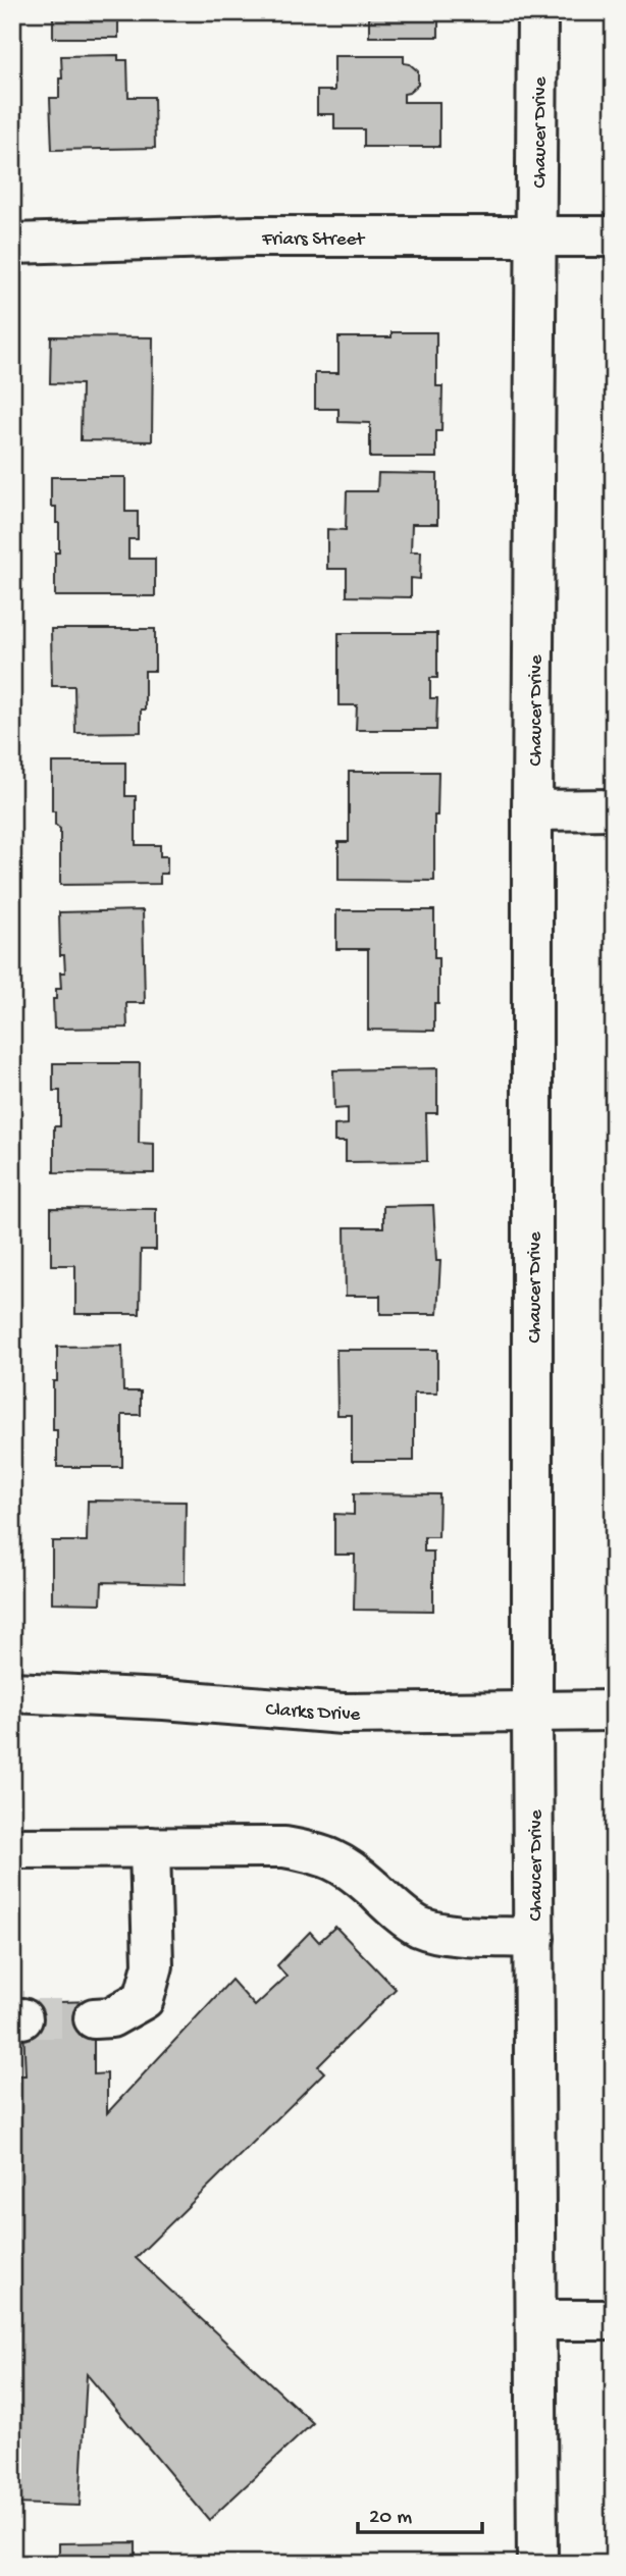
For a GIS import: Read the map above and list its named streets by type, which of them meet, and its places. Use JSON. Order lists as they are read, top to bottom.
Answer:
{
  "streets": {
    "street": ["Chaucer Drive", "Friars Street", "Clarks Drive"]
  },
  "crossings": [
    ["Chaucer Drive", "Friars Street"],
    ["Chaucer Drive", "Clarks Drive"]
  ],
  "scale_bar": "20 m"
}
